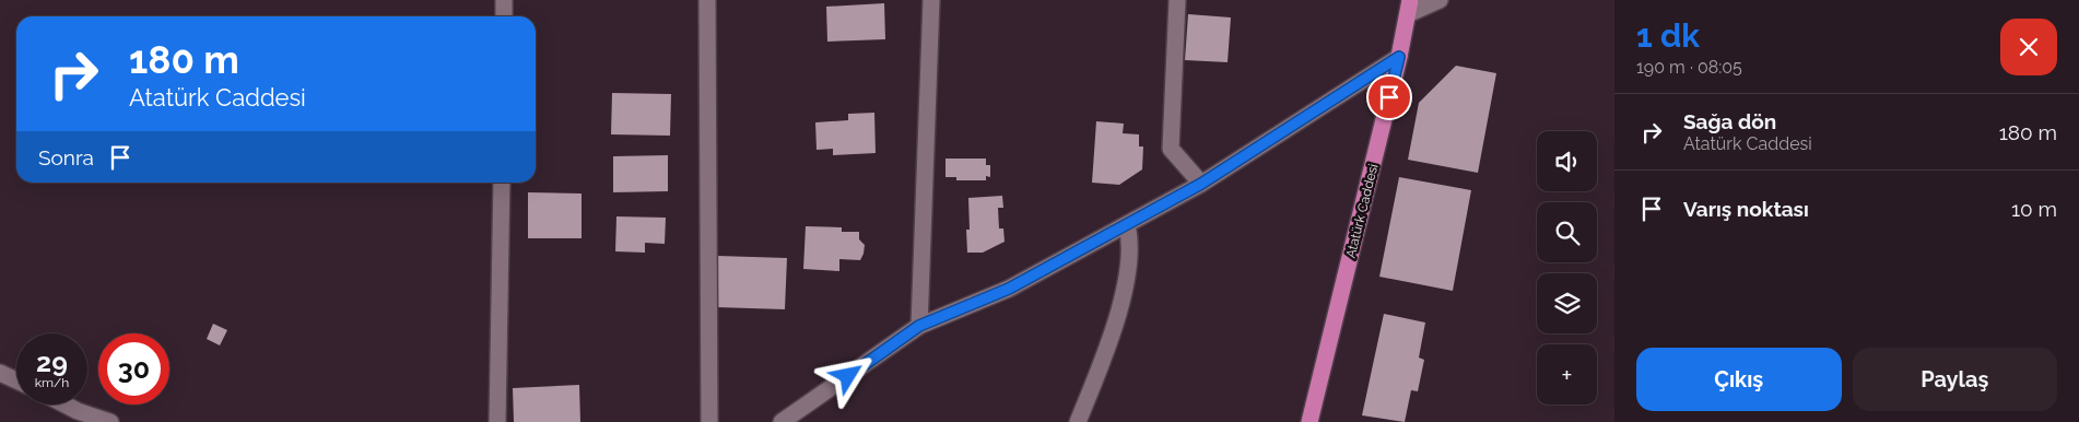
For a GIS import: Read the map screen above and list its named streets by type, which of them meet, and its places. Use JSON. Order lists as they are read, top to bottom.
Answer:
{
  "streets": {
    "main road": ["Atatürk Caddesi"]
  },
  "page": {
    "heading": ["1 dk", "190 m · 08:05"],
    "turn": ["180 m", "Atatürk Caddesi"],
    "list": [
      {
        "name": "Sağa dön",
        "note": "Atatürk Caddesi",
        "value": "180 m"
      },
      {
        "name": "Varış noktası",
        "value": "10 m"
      }
    ],
    "map_buttons": "+",
    "then": "Sonra",
    "speed": "29 km/h",
    "limit": "30",
    "buttons": ["Çıkış", "Paylaş"]
  }
}
